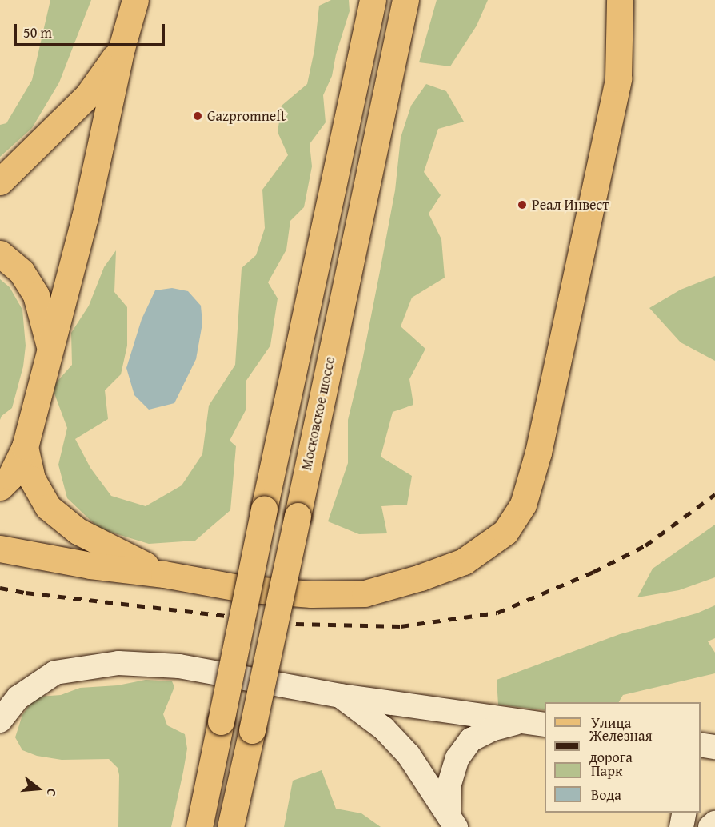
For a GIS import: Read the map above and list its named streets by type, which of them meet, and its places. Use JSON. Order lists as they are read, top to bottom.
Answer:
{
  "streets": {
    "main road": ["Московское шоссе"]
  },
  "places": ["Gazpromneft", "Реал Инвест"],
  "legend": [
    "Улица",
    "Железная дорога",
    "Парк",
    "Вода"
  ],
  "scale_bar": "50 m",
  "north": "right"
}
